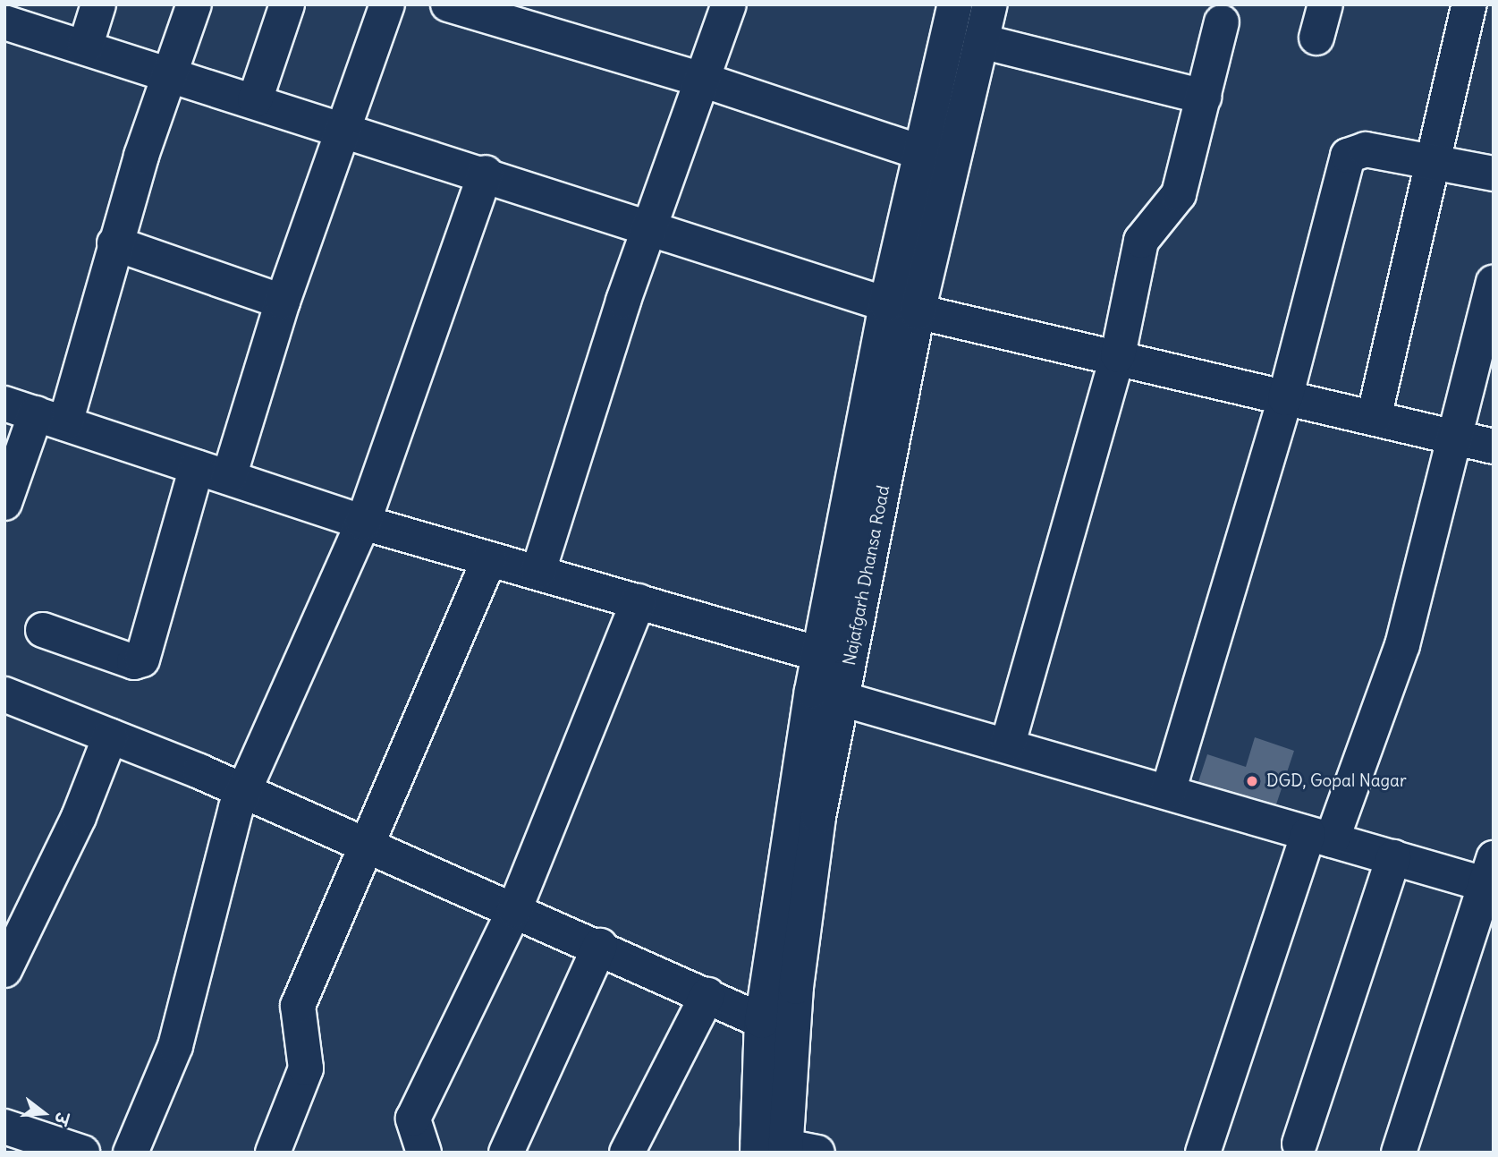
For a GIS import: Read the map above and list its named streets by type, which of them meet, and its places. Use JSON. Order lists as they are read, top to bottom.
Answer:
{
  "streets": {
    "street": ["Najafgarh Dhansa Road"]
  },
  "places": ["DGD, Gopal Nagar"],
  "north": "right"
}
